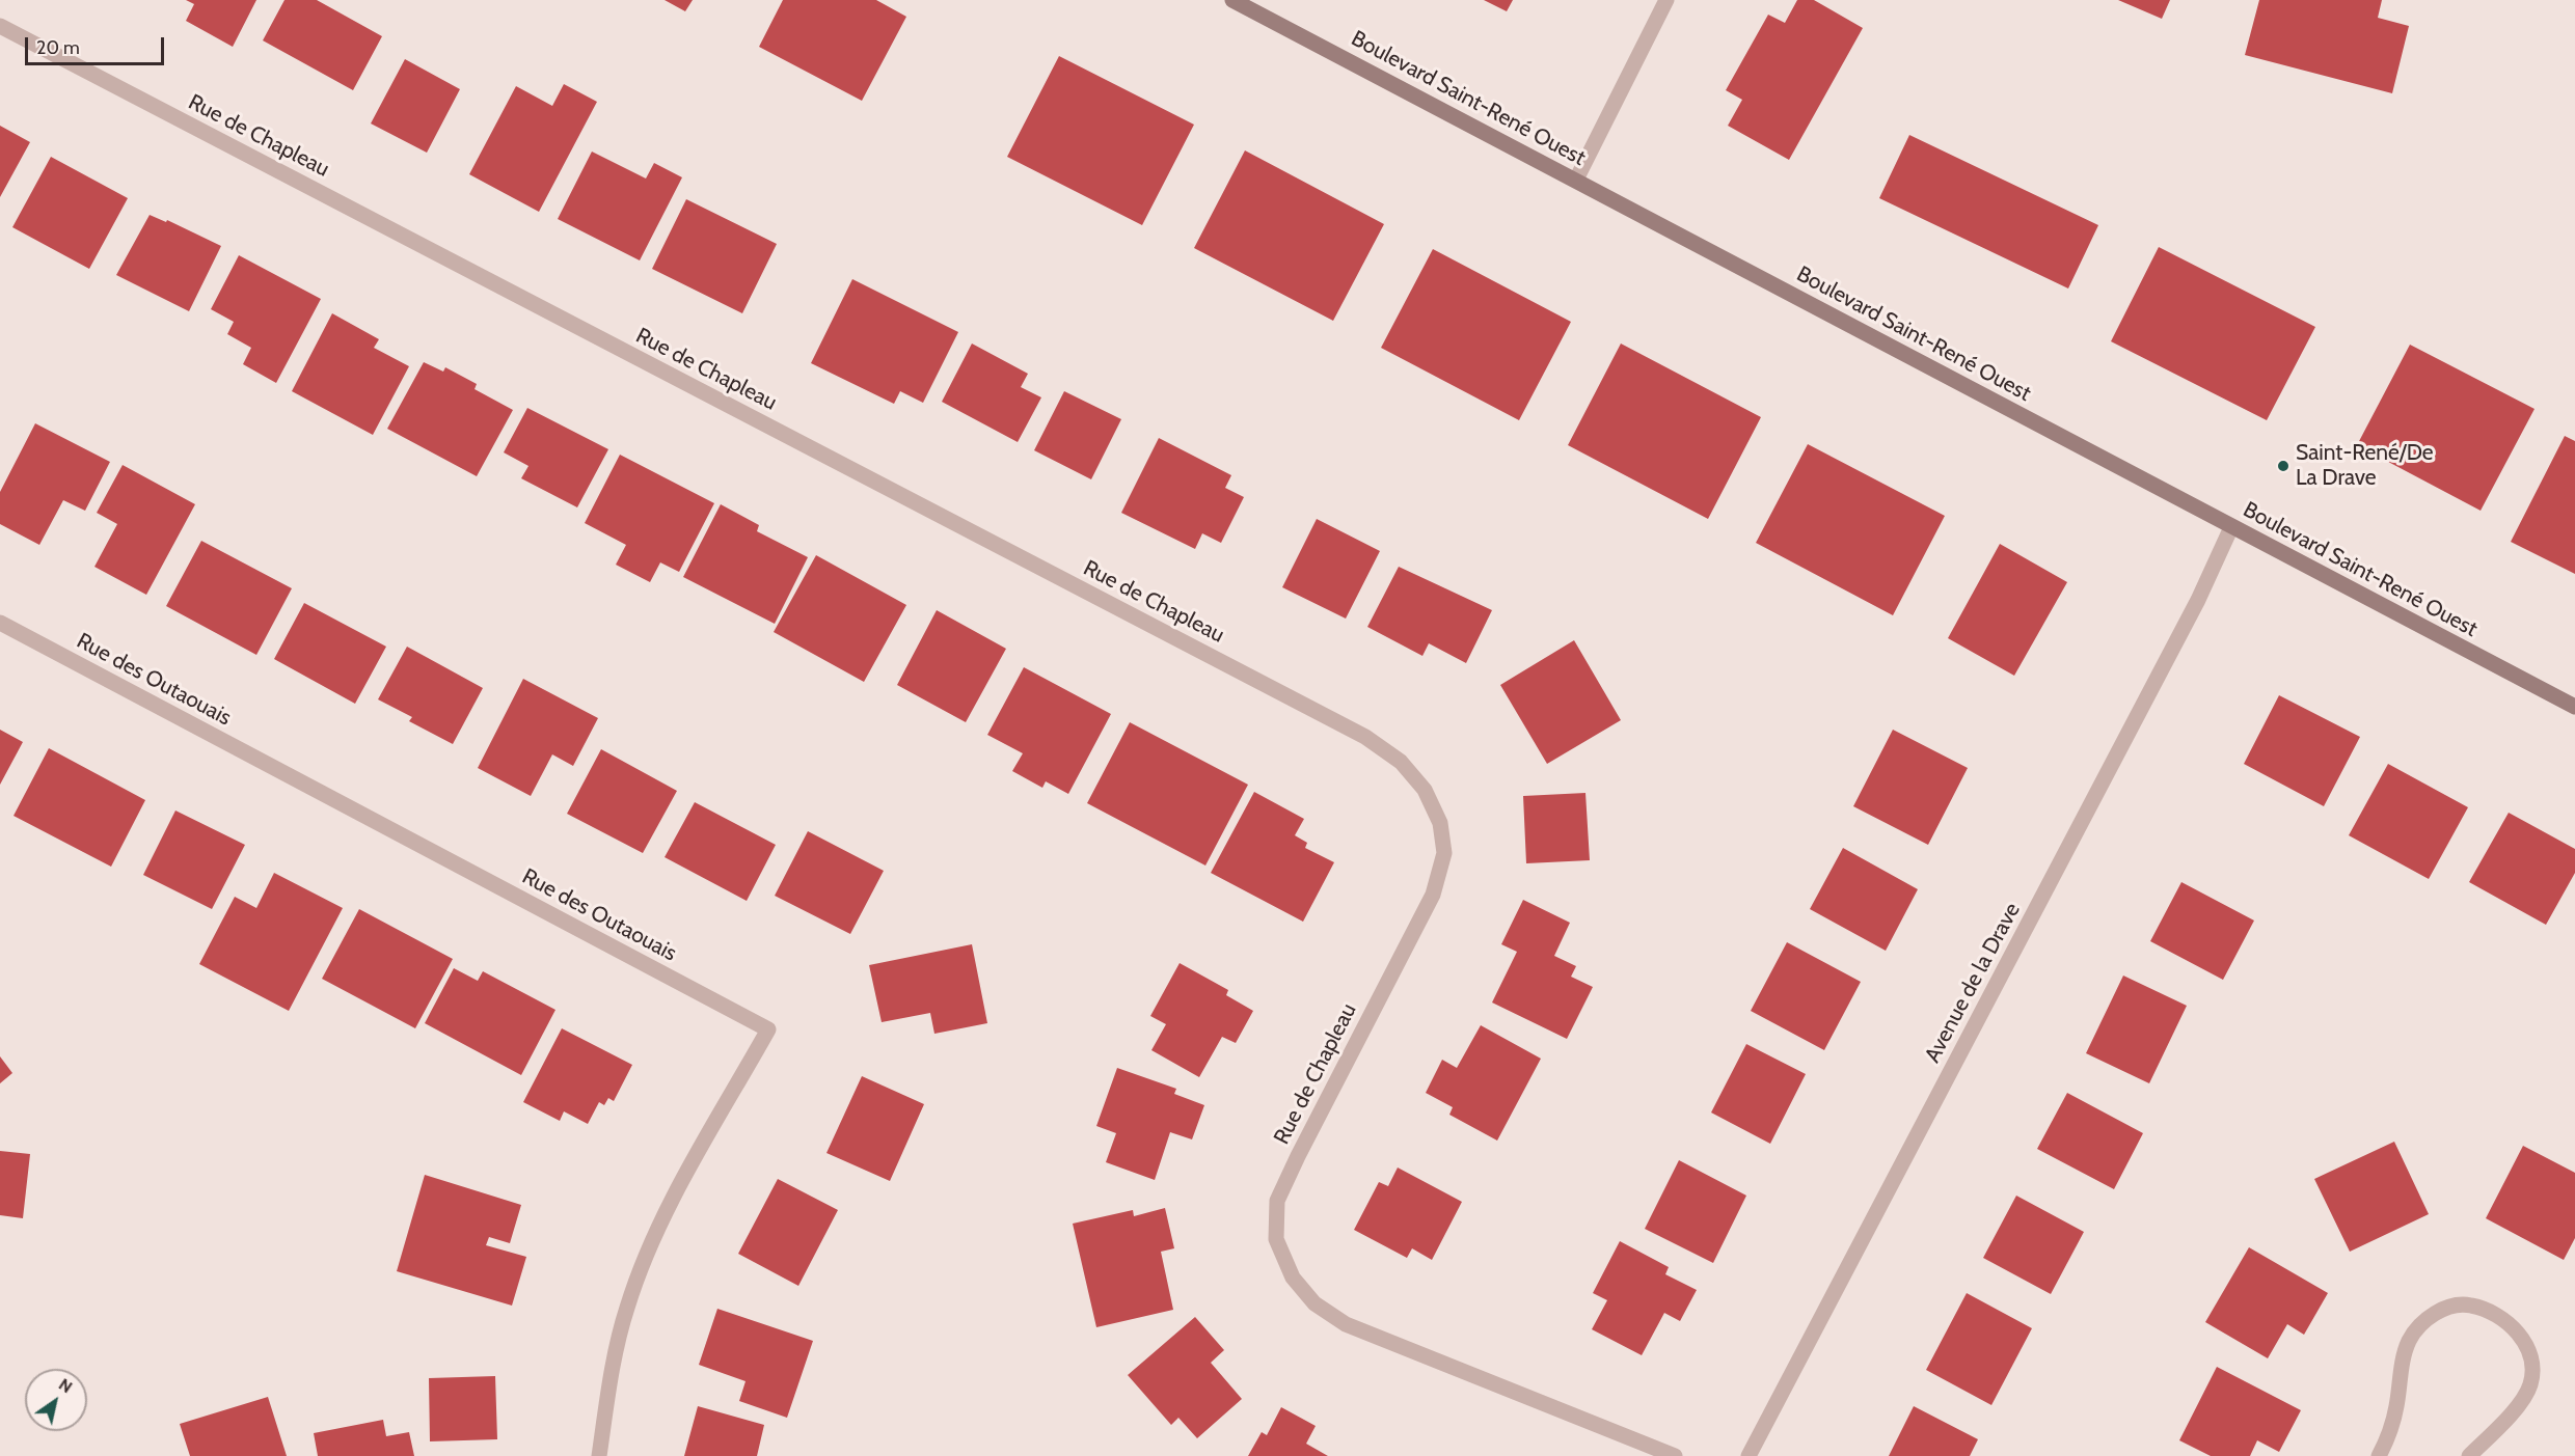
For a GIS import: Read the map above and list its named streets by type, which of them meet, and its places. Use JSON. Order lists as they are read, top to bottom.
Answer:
{
  "streets": {
    "street": [
      "Boulevard Saint-René Ouest",
      "Rue de Chapleau",
      "Rue des Outaouais",
      "Avenue de la Drave"
    ]
  },
  "crossings": [
    ["Boulevard Saint-René Ouest", "Avenue de la Drave"]
  ],
  "places": ["Saint-René/De La Drave"],
  "scale_bar": "20 m",
  "north": "top right"
}
